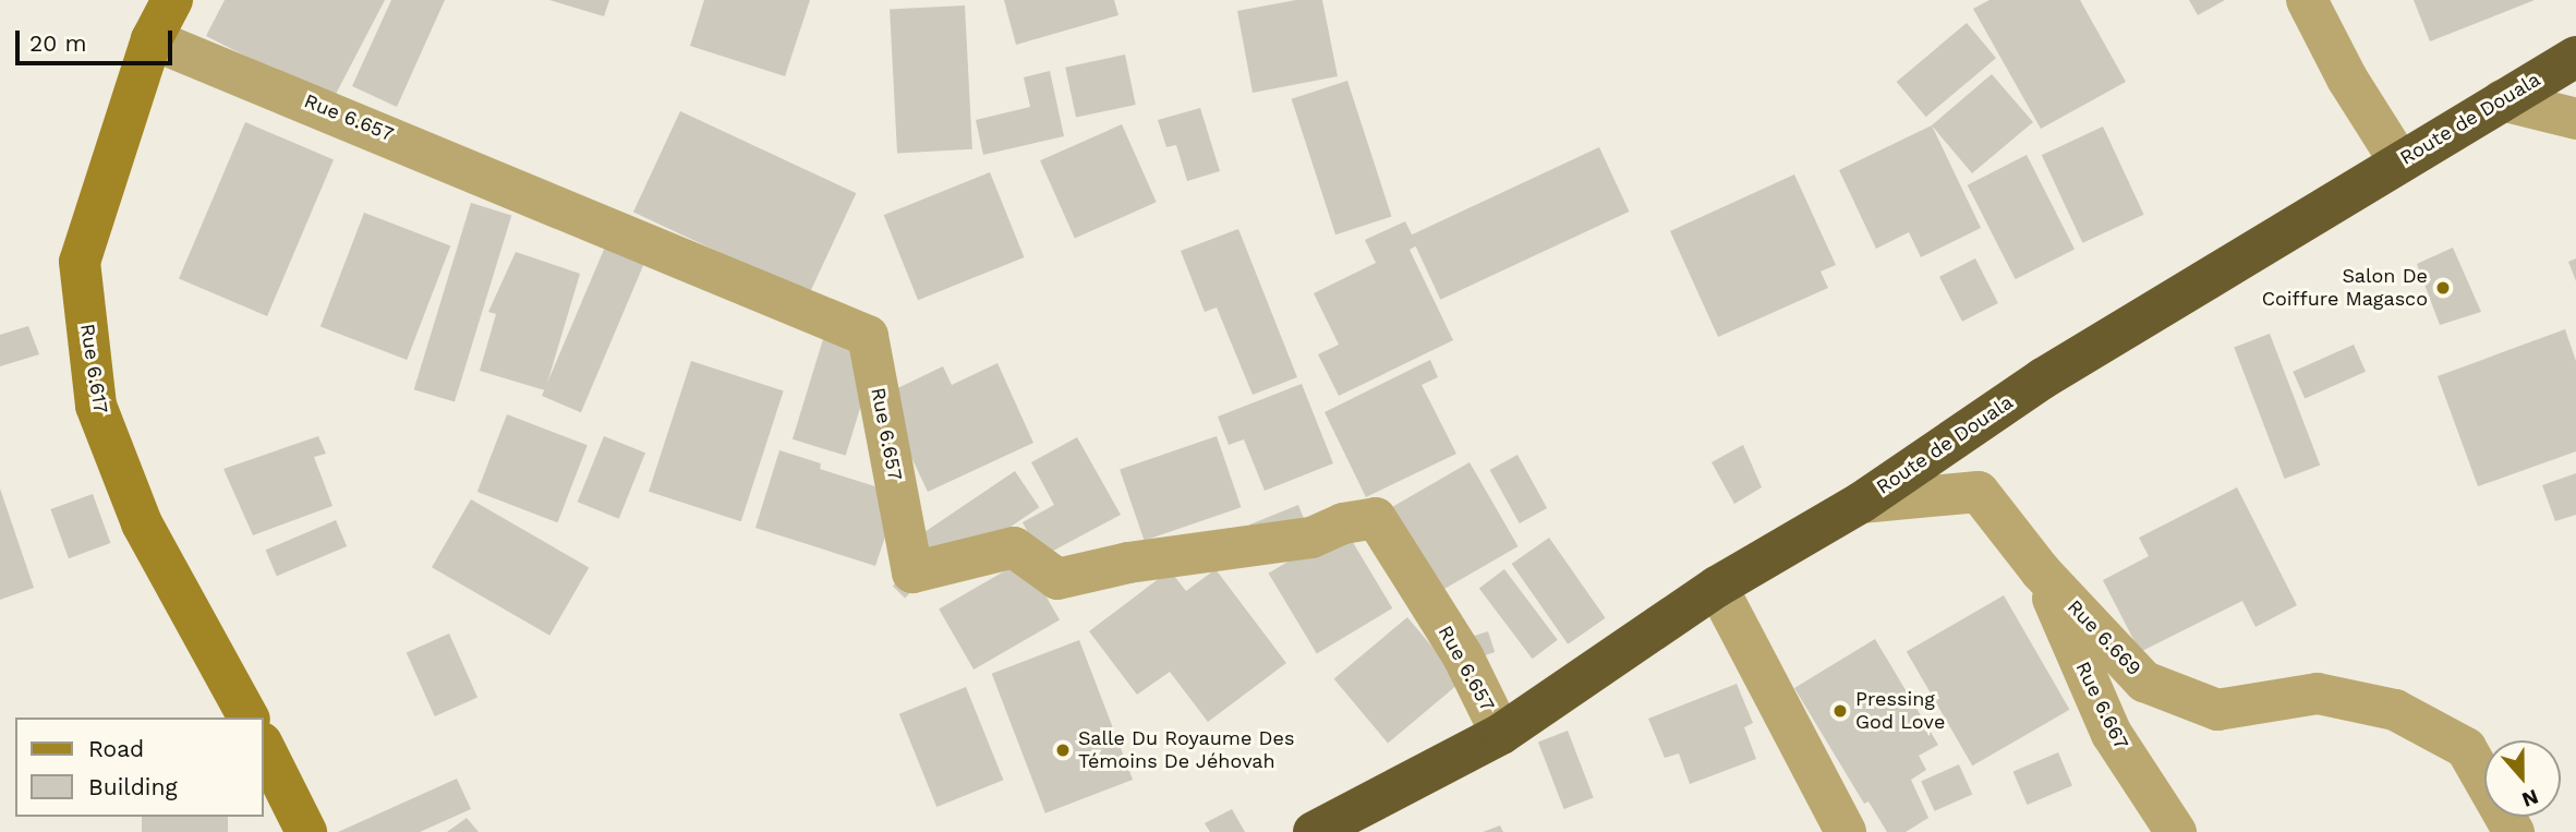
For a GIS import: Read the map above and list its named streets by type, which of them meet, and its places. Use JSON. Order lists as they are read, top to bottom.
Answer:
{
  "streets": {
    "highway": ["Route de Douala"],
    "street": [
      "Rue 6.657",
      "Rue 6.617",
      "Rue 6.669",
      "Rue 6.667"
    ]
  },
  "crossings": [
    ["Rue 6.657", "Route de Douala"],
    ["Rue 6.657", "Rue 6.617"],
    ["Route de Douala", "Rue 6.669"],
    ["Rue 6.669", "Rue 6.667"]
  ],
  "places": ["Salon De Coiffure Magasco", "Pressing God Love", "Salle Du Royaume Des Témoins De Jéhovah"],
  "legend": ["Road", "Building"],
  "scale_bar": "20 m",
  "north": "bottom"
}
